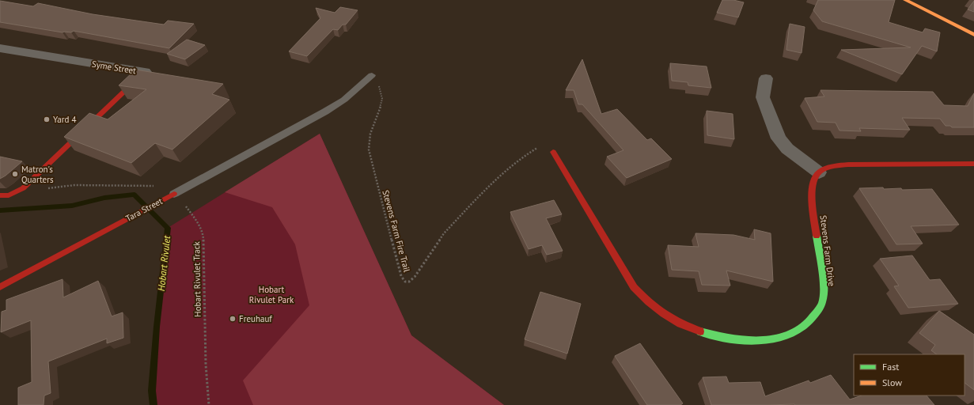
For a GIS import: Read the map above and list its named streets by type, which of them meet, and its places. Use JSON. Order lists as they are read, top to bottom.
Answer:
{
  "streets": {
    "street": ["Syme Street", "Tara Street", "Stevens Farm Drive"],
    "path": ["Stevens Farm Fire Trail", "Hobart Rivulet Track"]
  },
  "crossings": [
    ["Tara Street", "Stevens Farm Fire Trail"],
    ["Tara Street", "Hobart Rivulet Track"],
    ["Stevens Farm Fire Trail", "Stevens Farm Drive"]
  ],
  "water": ["Hobart Rivulet"],
  "parks": ["Hobart Rivulet Park"],
  "places": ["Yard 4", "Matron's Quarters", "Freuhauf"],
  "legend": ["Fast", "Slow"]
}
